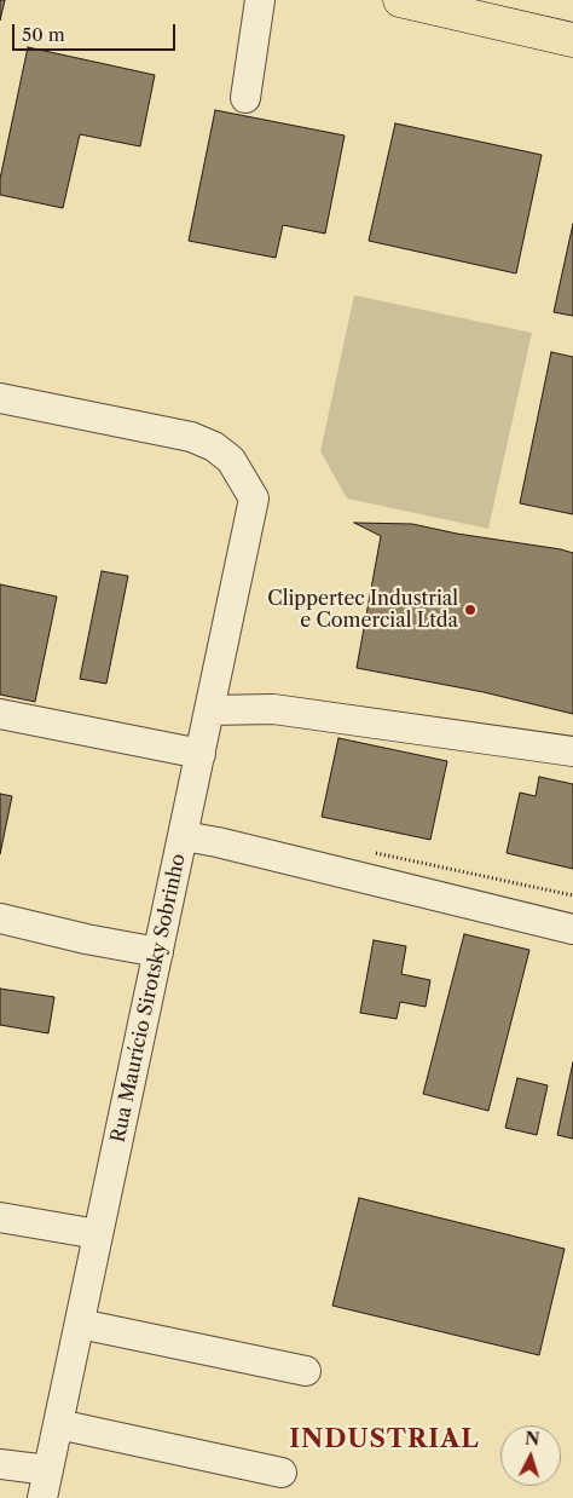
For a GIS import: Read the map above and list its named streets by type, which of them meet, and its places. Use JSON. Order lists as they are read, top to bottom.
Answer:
{
  "streets": {
    "street": ["Rua Maurício Sirotsky Sobrinho"]
  },
  "districts": ["INDUSTRIAL"],
  "places": ["Clippertec Industrial e Comercial Ltda"],
  "scale_bar": "50 m",
  "north": "top"
}
